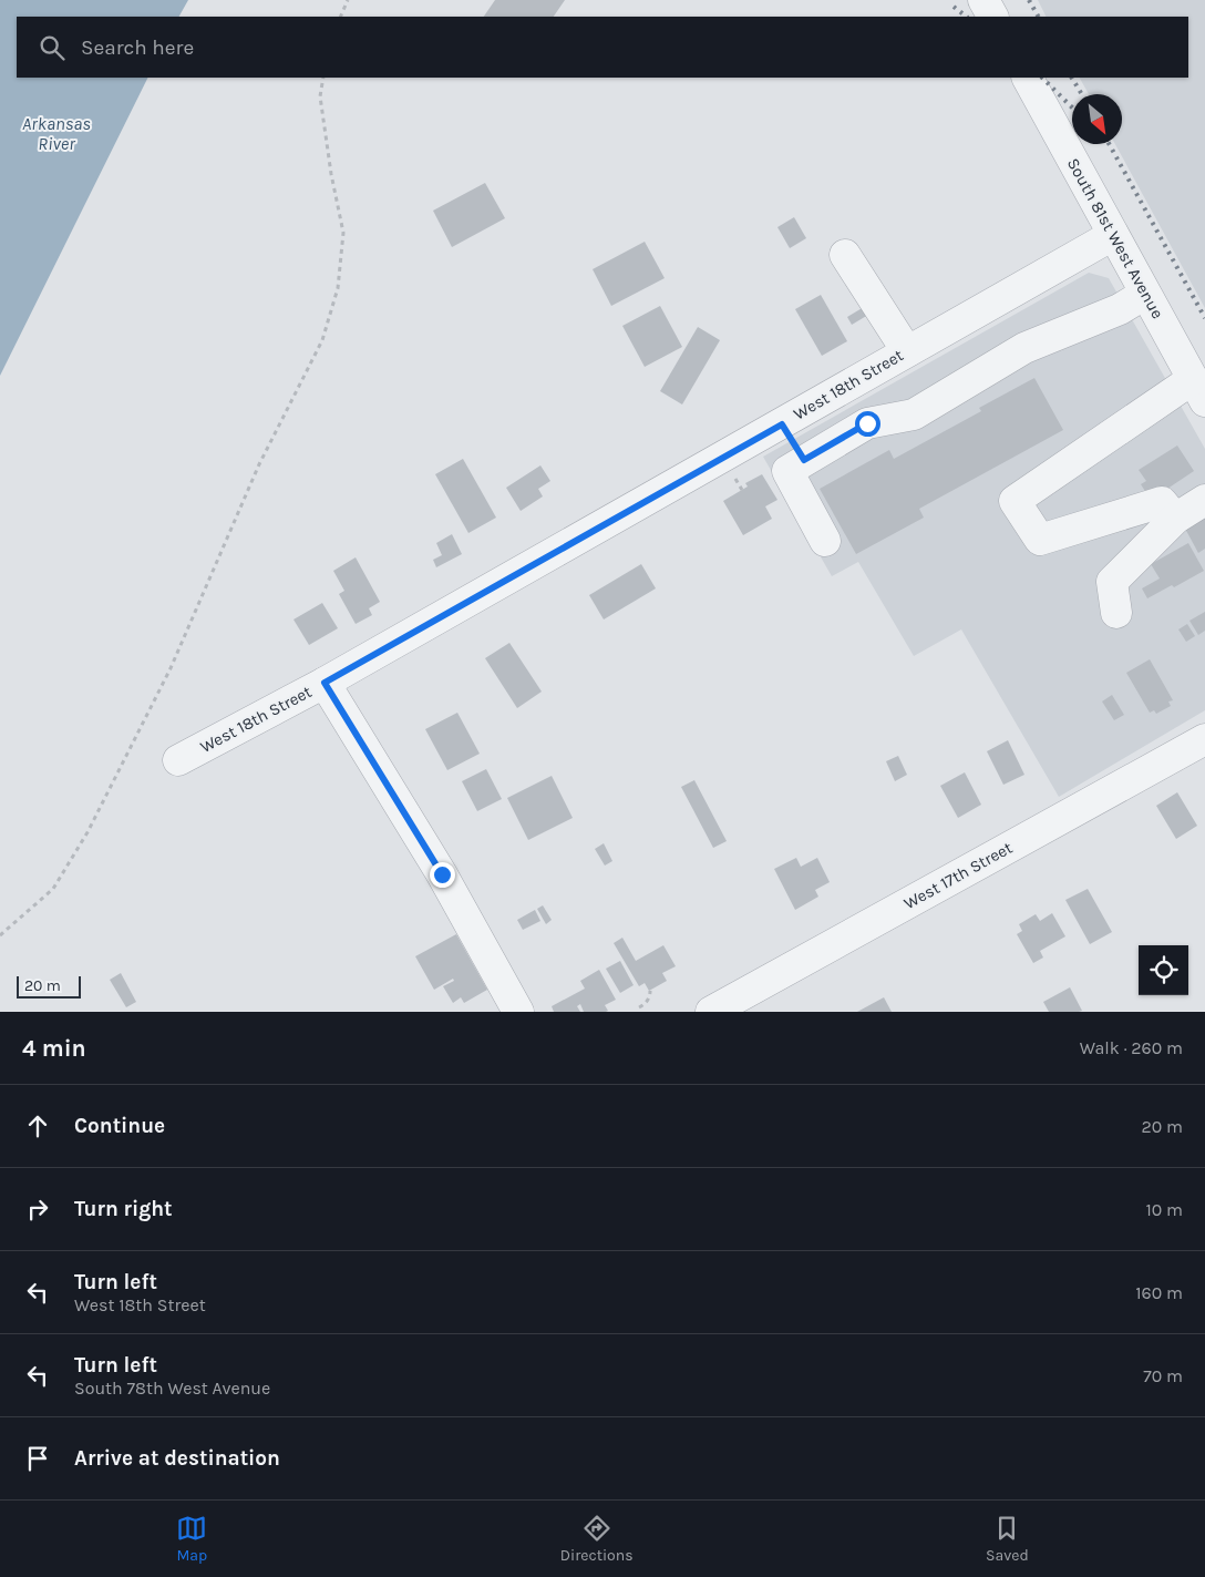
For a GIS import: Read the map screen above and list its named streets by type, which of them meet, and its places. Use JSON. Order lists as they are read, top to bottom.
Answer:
{
  "streets": {
    "street": ["South 81st West Avenue", "West 18th Street", "West 17th Street"]
  },
  "crossings": [
    ["South 81st West Avenue", "West 18th Street"]
  ],
  "water": ["Arkansas River"],
  "scale_bar": "20 m",
  "north": "bottom right",
  "page": {
    "search": "Search here",
    "scale": "20 m",
    "heading": ["4 min", "Walk · 260 m"],
    "list": [
      ["Continue", "20 m"],
      ["Turn right", "10 m"],
      ["Turn left", "West 18th Street", "160 m"],
      ["Turn left", "South 78th West Avenue", "70 m"],
      "Arrive at destination"
    ],
    "nav": ["Map", "Directions", "Saved"]
  }
}
